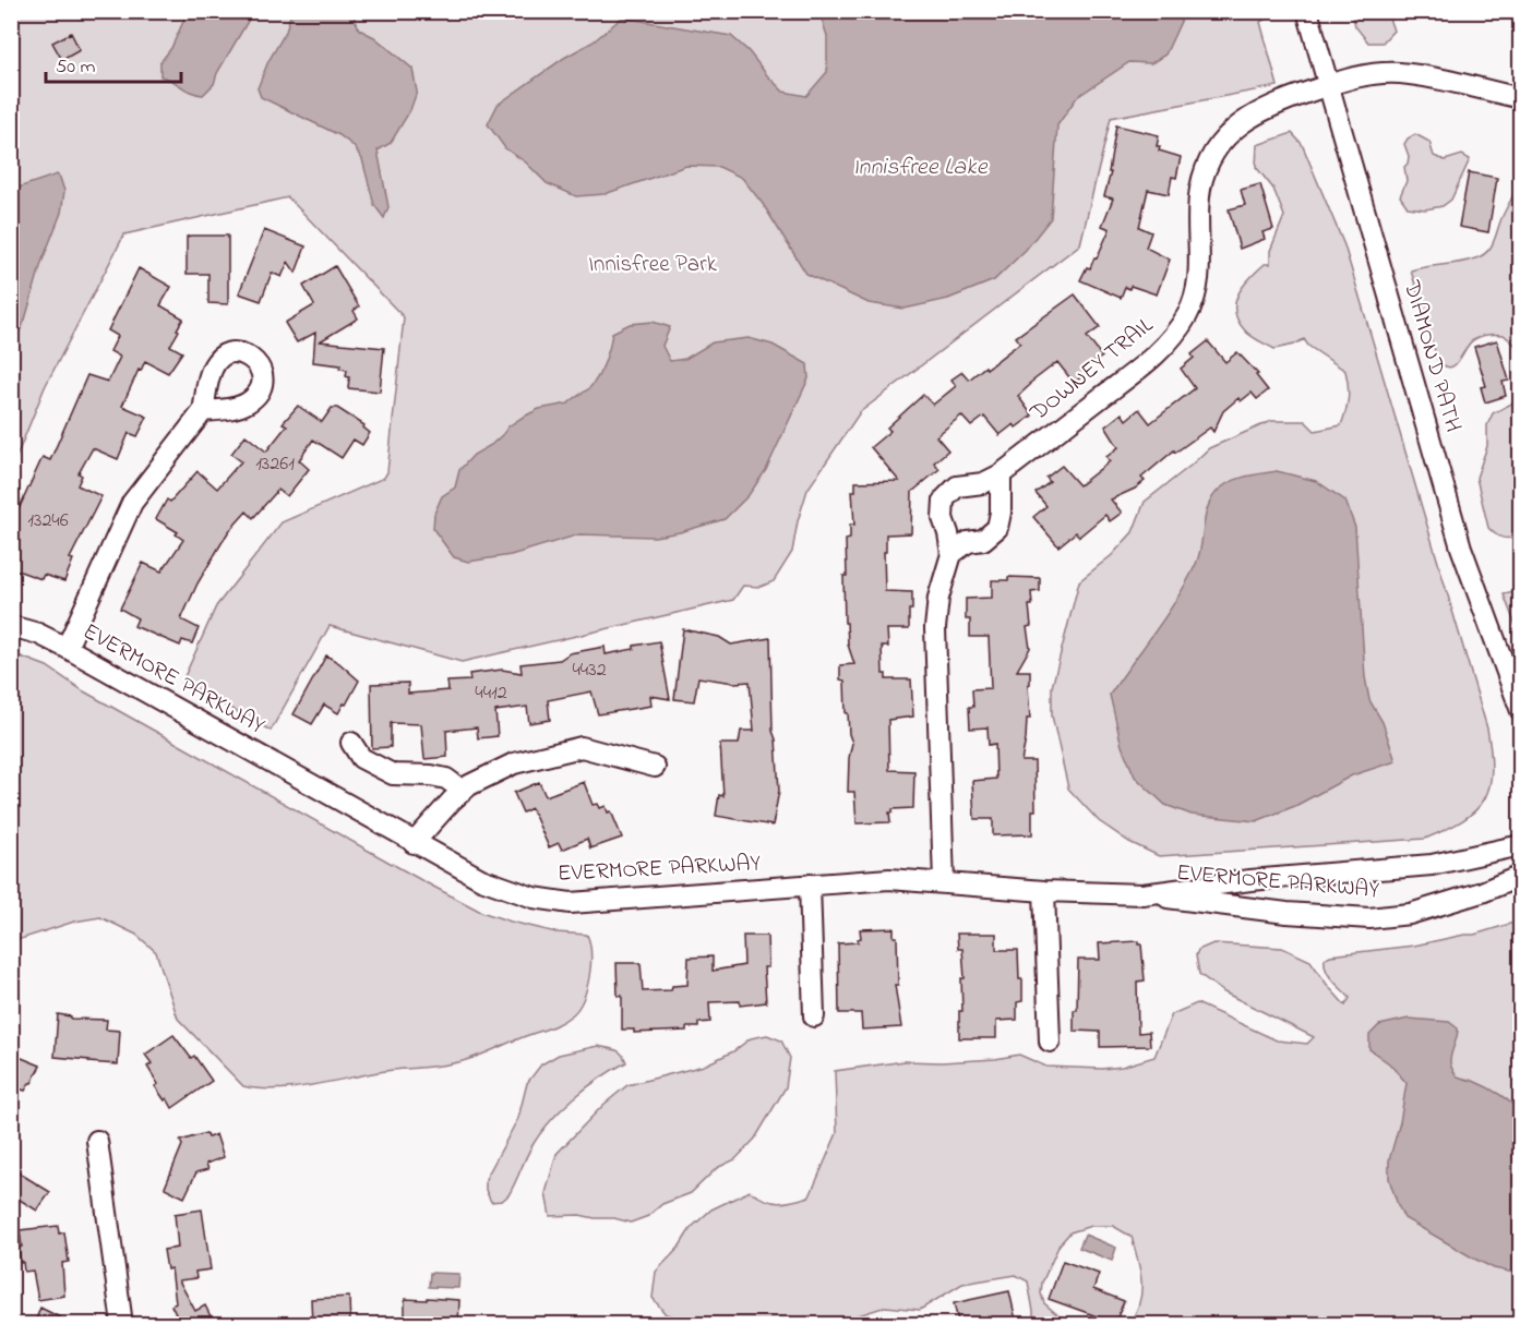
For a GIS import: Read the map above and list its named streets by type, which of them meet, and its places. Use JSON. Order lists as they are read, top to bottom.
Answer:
{
  "streets": {
    "street": ["DIAMOND PATH", "DOWNEY TRAIL", "EVERMORE PARKWAY"]
  },
  "crossings": [
    ["DIAMOND PATH", "DOWNEY TRAIL"],
    ["DOWNEY TRAIL", "EVERMORE PARKWAY"]
  ],
  "water": ["Innisfree Lake"],
  "parks": ["Innisfree Park"],
  "house_numbers": [
    "13261",
    "13246",
    "4432",
    "4412"
  ],
  "scale_bar": "50 m"
}
